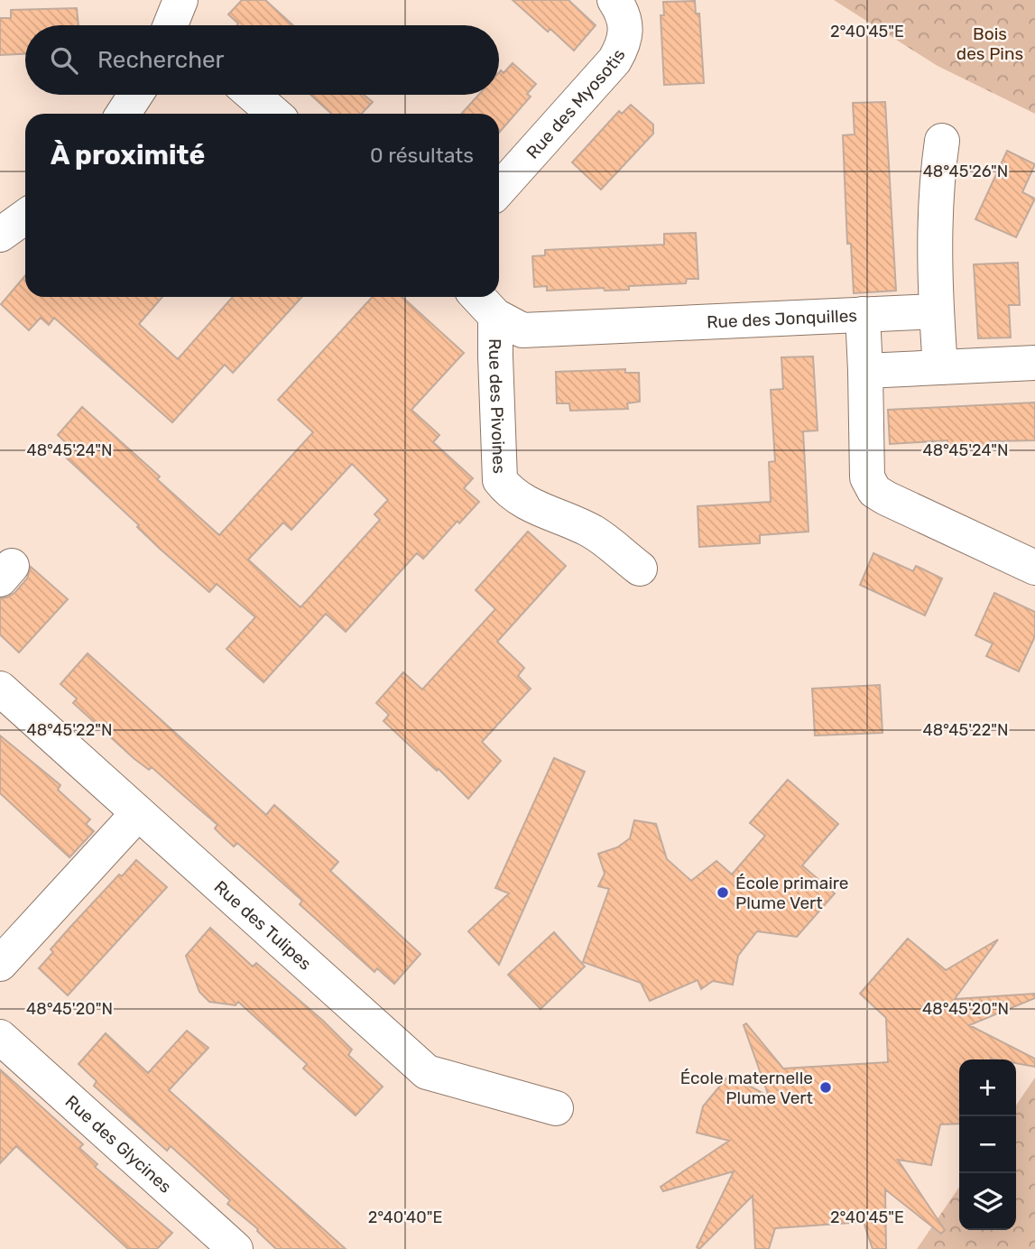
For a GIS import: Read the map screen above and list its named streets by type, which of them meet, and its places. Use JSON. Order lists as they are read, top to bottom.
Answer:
{
  "streets": {
    "street": [
      "Rue des Myosotis",
      "Rue des Jonquilles",
      "Rue des Pivoines",
      "Rue des Tulipes",
      "Rue des Glycines"
    ]
  },
  "crossings": [
    ["Rue des Jonquilles", "Rue des Pivoines"]
  ],
  "parks": ["Bois des Pins"],
  "places": ["École primaire Plume Vert", "École maternelle Plume Vert"],
  "page": {
    "search": "Rechercher",
    "heading": ["À proximité", "0 résultats"],
    "map_buttons": ["+", "−"]
  },
  "coordinates": [
    "2°40'45\"E",
    "48°45'26\"N",
    "48°45'24\"N",
    "48°45'22\"N",
    "48°45'20\"N",
    "2°40'40\"E"
  ]
}
